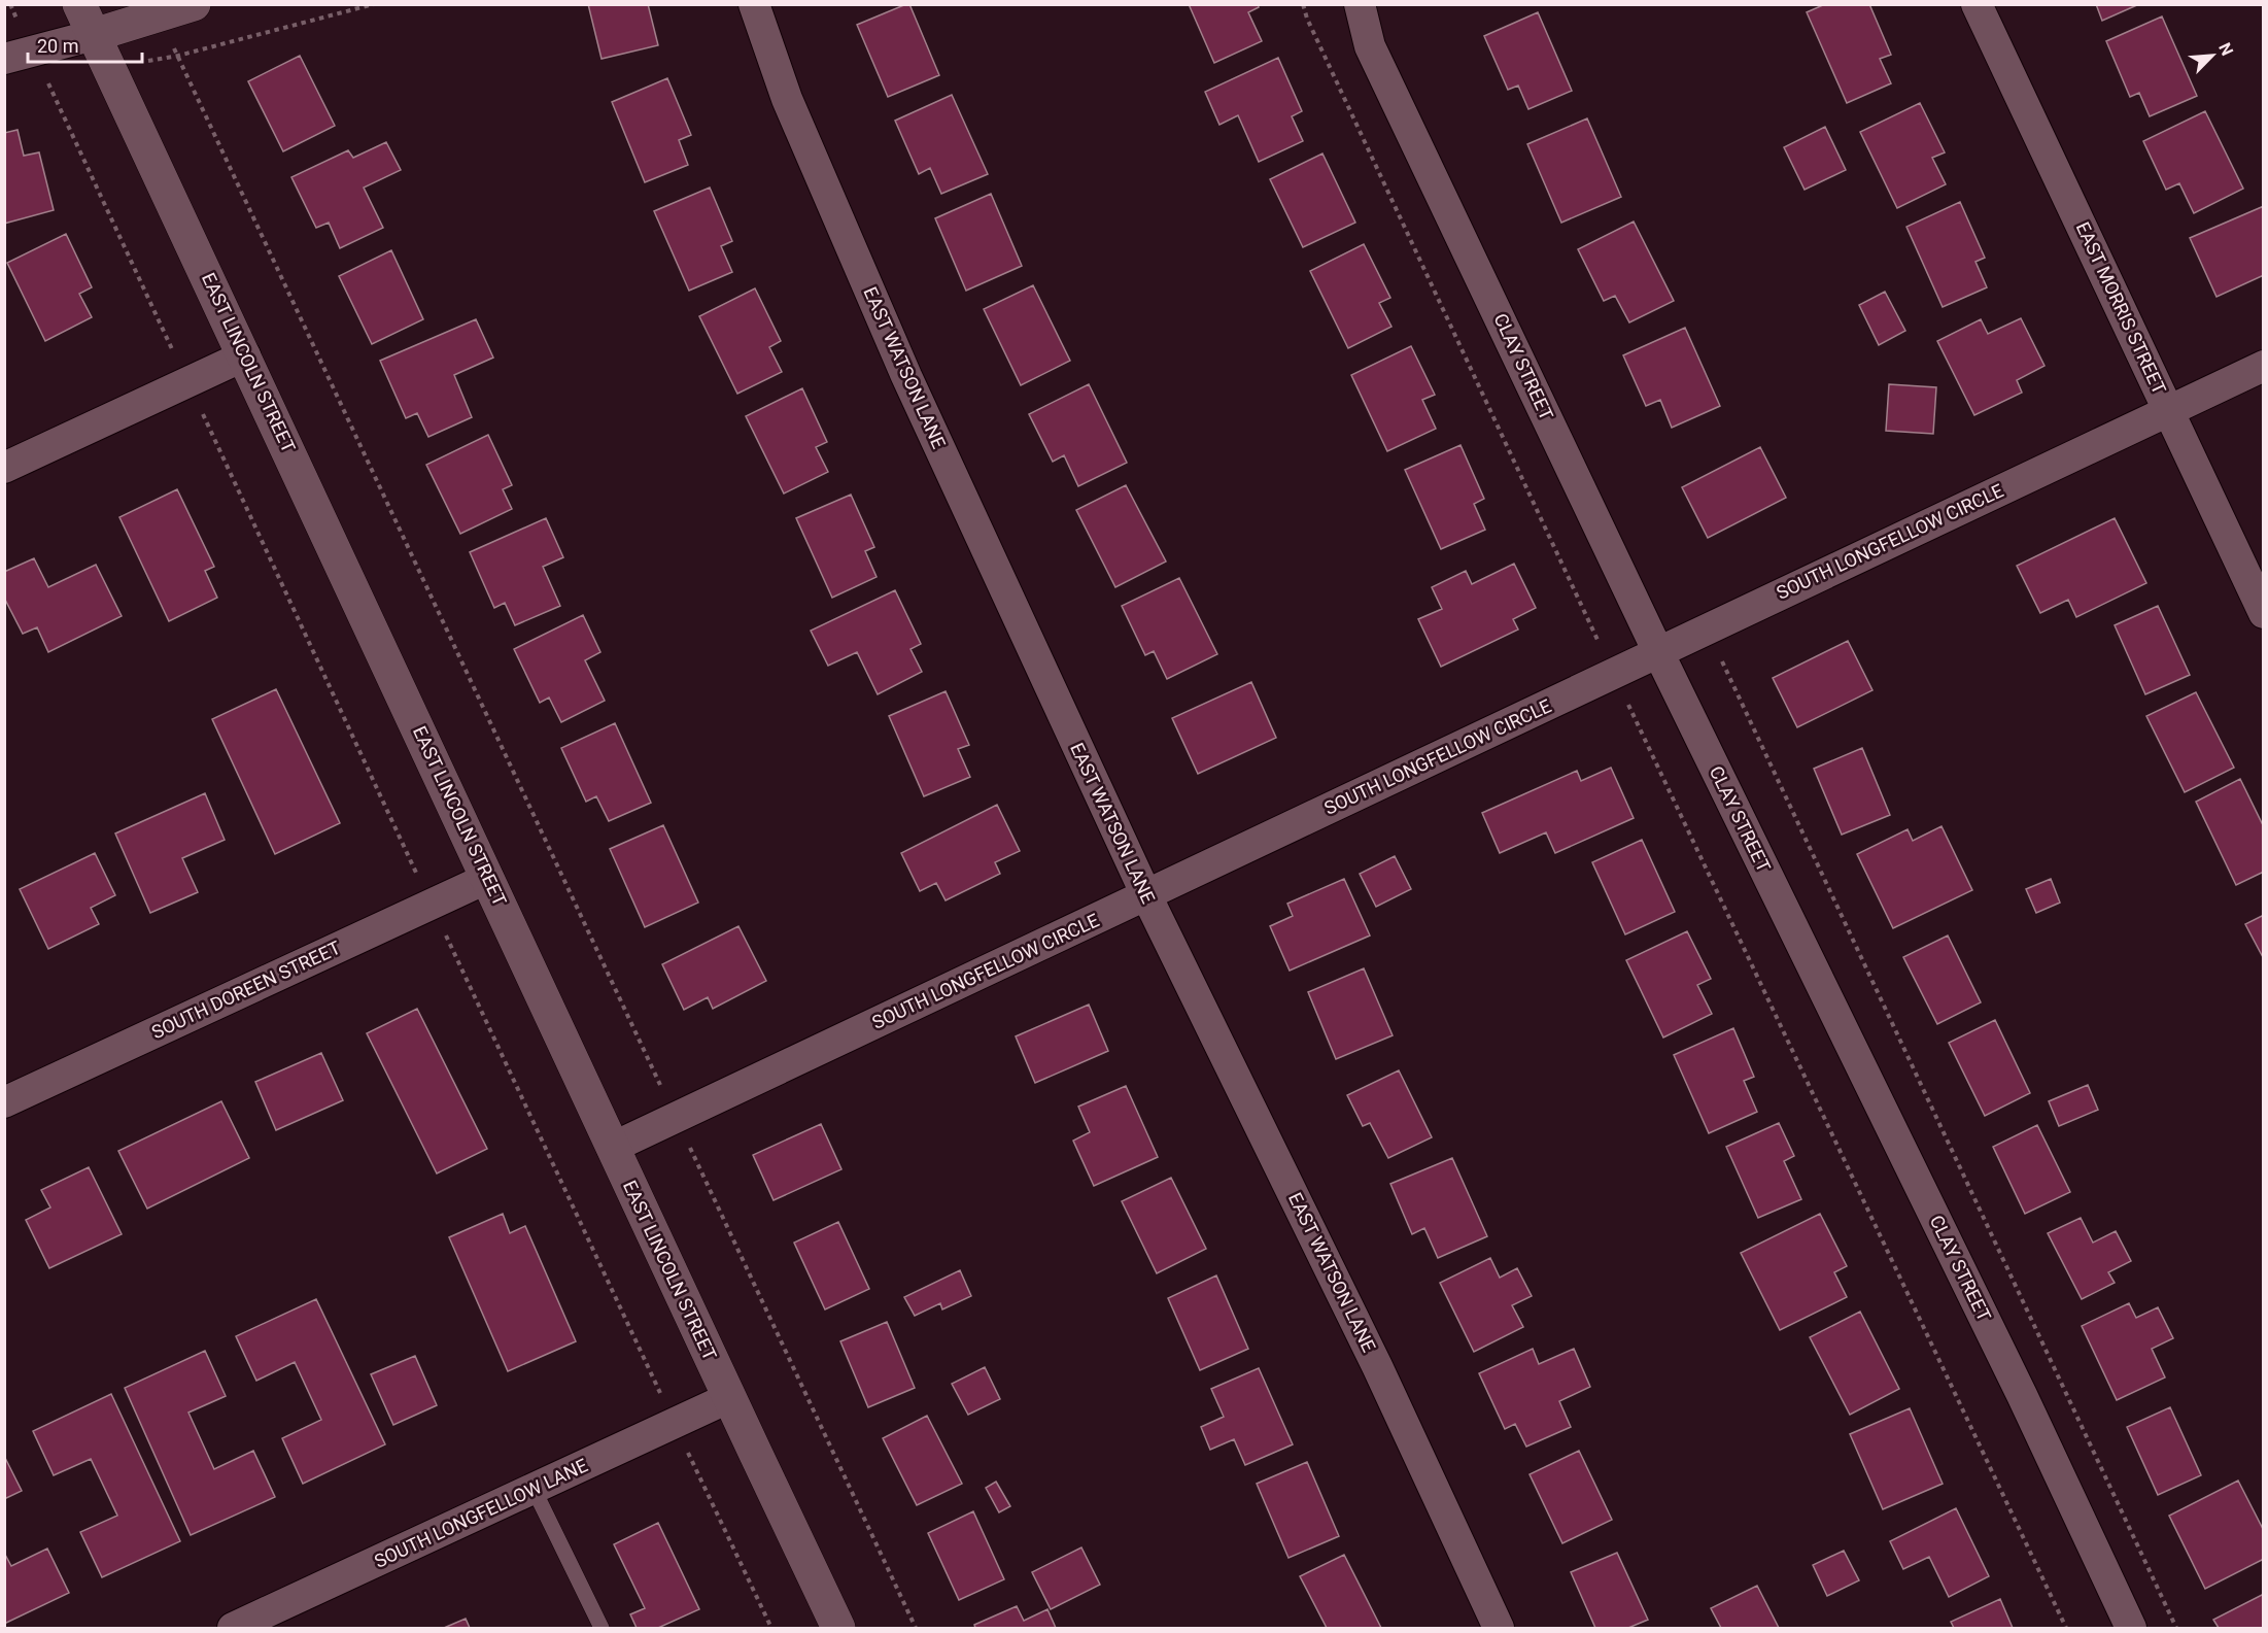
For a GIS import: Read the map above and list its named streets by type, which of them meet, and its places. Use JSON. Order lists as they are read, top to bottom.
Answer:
{
  "streets": {
    "street": [
      "EAST MORRIS STREET",
      "EAST LINCOLN STREET",
      "CLAY STREET",
      "EAST WATSON LANE",
      "SOUTH LONGFELLOW CIRCLE",
      "SOUTH DOREEN STREET",
      "SOUTH LONGFELLOW LANE"
    ]
  },
  "crossings": [
    ["EAST MORRIS STREET", "SOUTH LONGFELLOW CIRCLE"],
    ["EAST LINCOLN STREET", "SOUTH LONGFELLOW CIRCLE"],
    ["EAST LINCOLN STREET", "SOUTH DOREEN STREET"],
    ["EAST LINCOLN STREET", "SOUTH LONGFELLOW LANE"],
    ["CLAY STREET", "SOUTH LONGFELLOW CIRCLE"],
    ["EAST WATSON LANE", "SOUTH LONGFELLOW CIRCLE"]
  ],
  "scale_bar": "20 m",
  "north": "top right"
}
